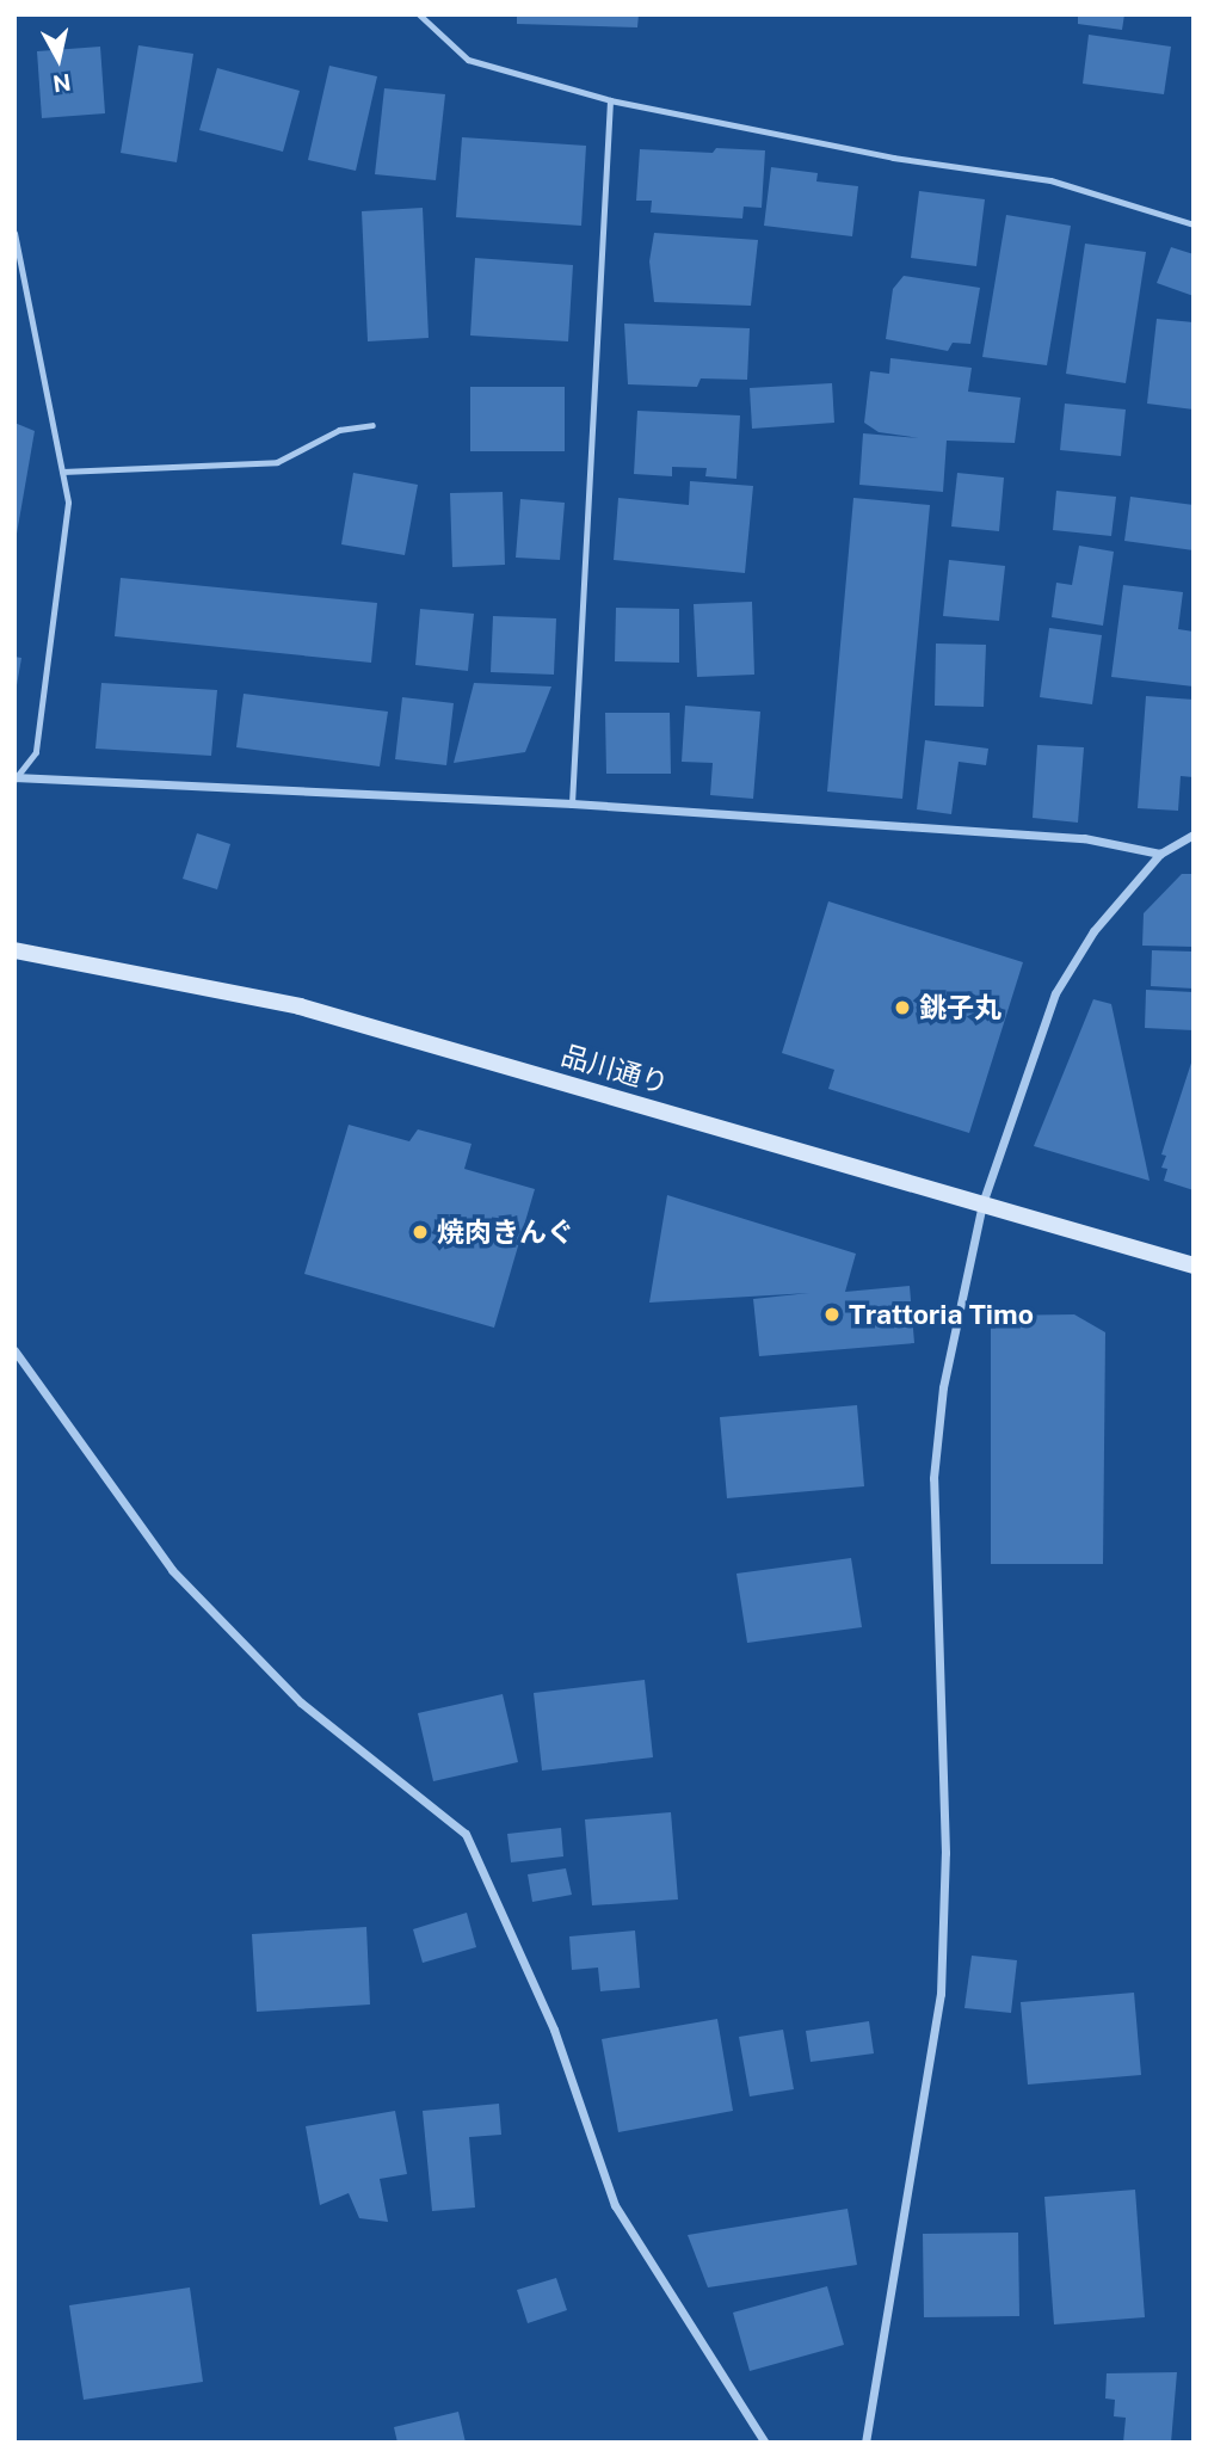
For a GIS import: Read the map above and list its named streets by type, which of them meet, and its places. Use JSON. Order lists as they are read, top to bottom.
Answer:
{
  "streets": {
    "street": ["品川通り"]
  },
  "places": ["銚子丸", "焼肉きんぐ", "Trattoria Timo"],
  "north": "bottom"
}
